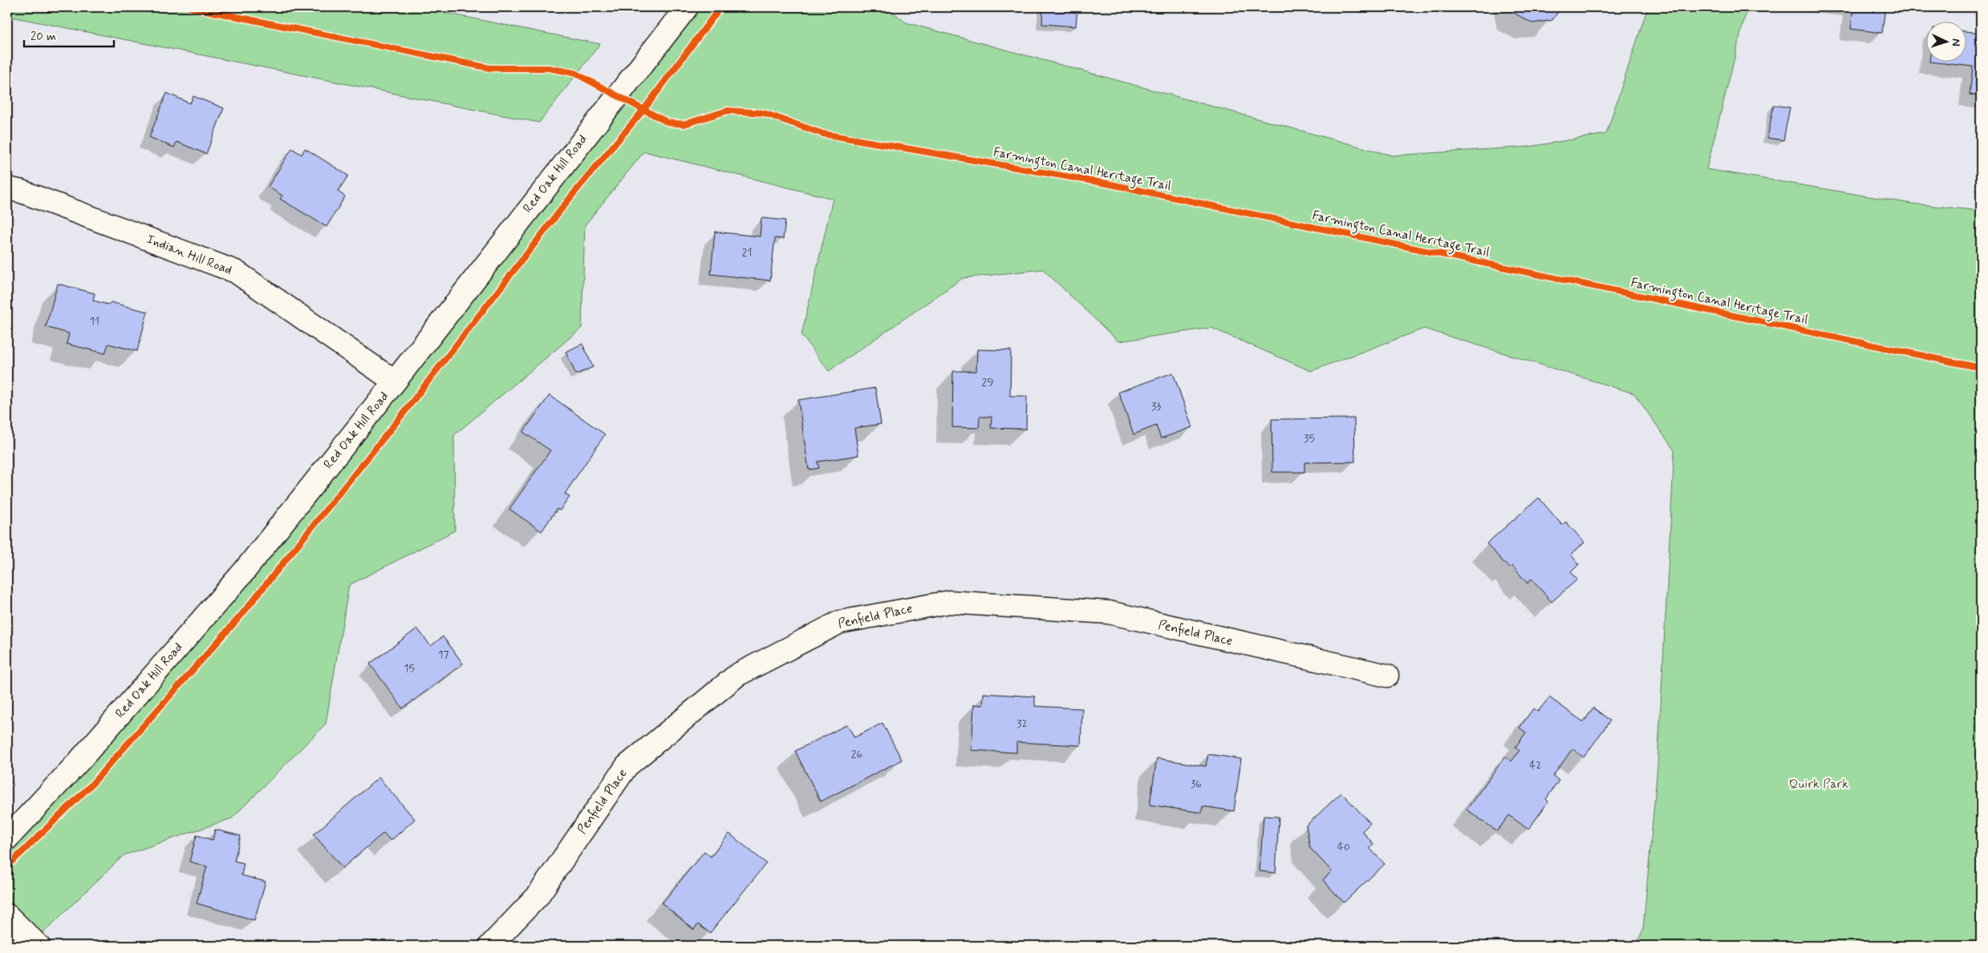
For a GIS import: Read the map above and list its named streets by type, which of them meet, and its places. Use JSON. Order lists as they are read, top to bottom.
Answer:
{
  "streets": {
    "street": ["Red Oak Hill Road", "Indian Hill Road", "Penfield Place"],
    "cycle path": ["Farmington Canal Heritage Trail"]
  },
  "crossings": [
    ["Red Oak Hill Road", "Indian Hill Road"]
  ],
  "parks": ["Quirk Park"],
  "house_numbers": [
    "21",
    "11",
    "29",
    "33",
    "35",
    "17",
    "15",
    "32",
    "26",
    "42",
    "36",
    "40"
  ],
  "scale_bar": "20 m",
  "north": "right"
}
